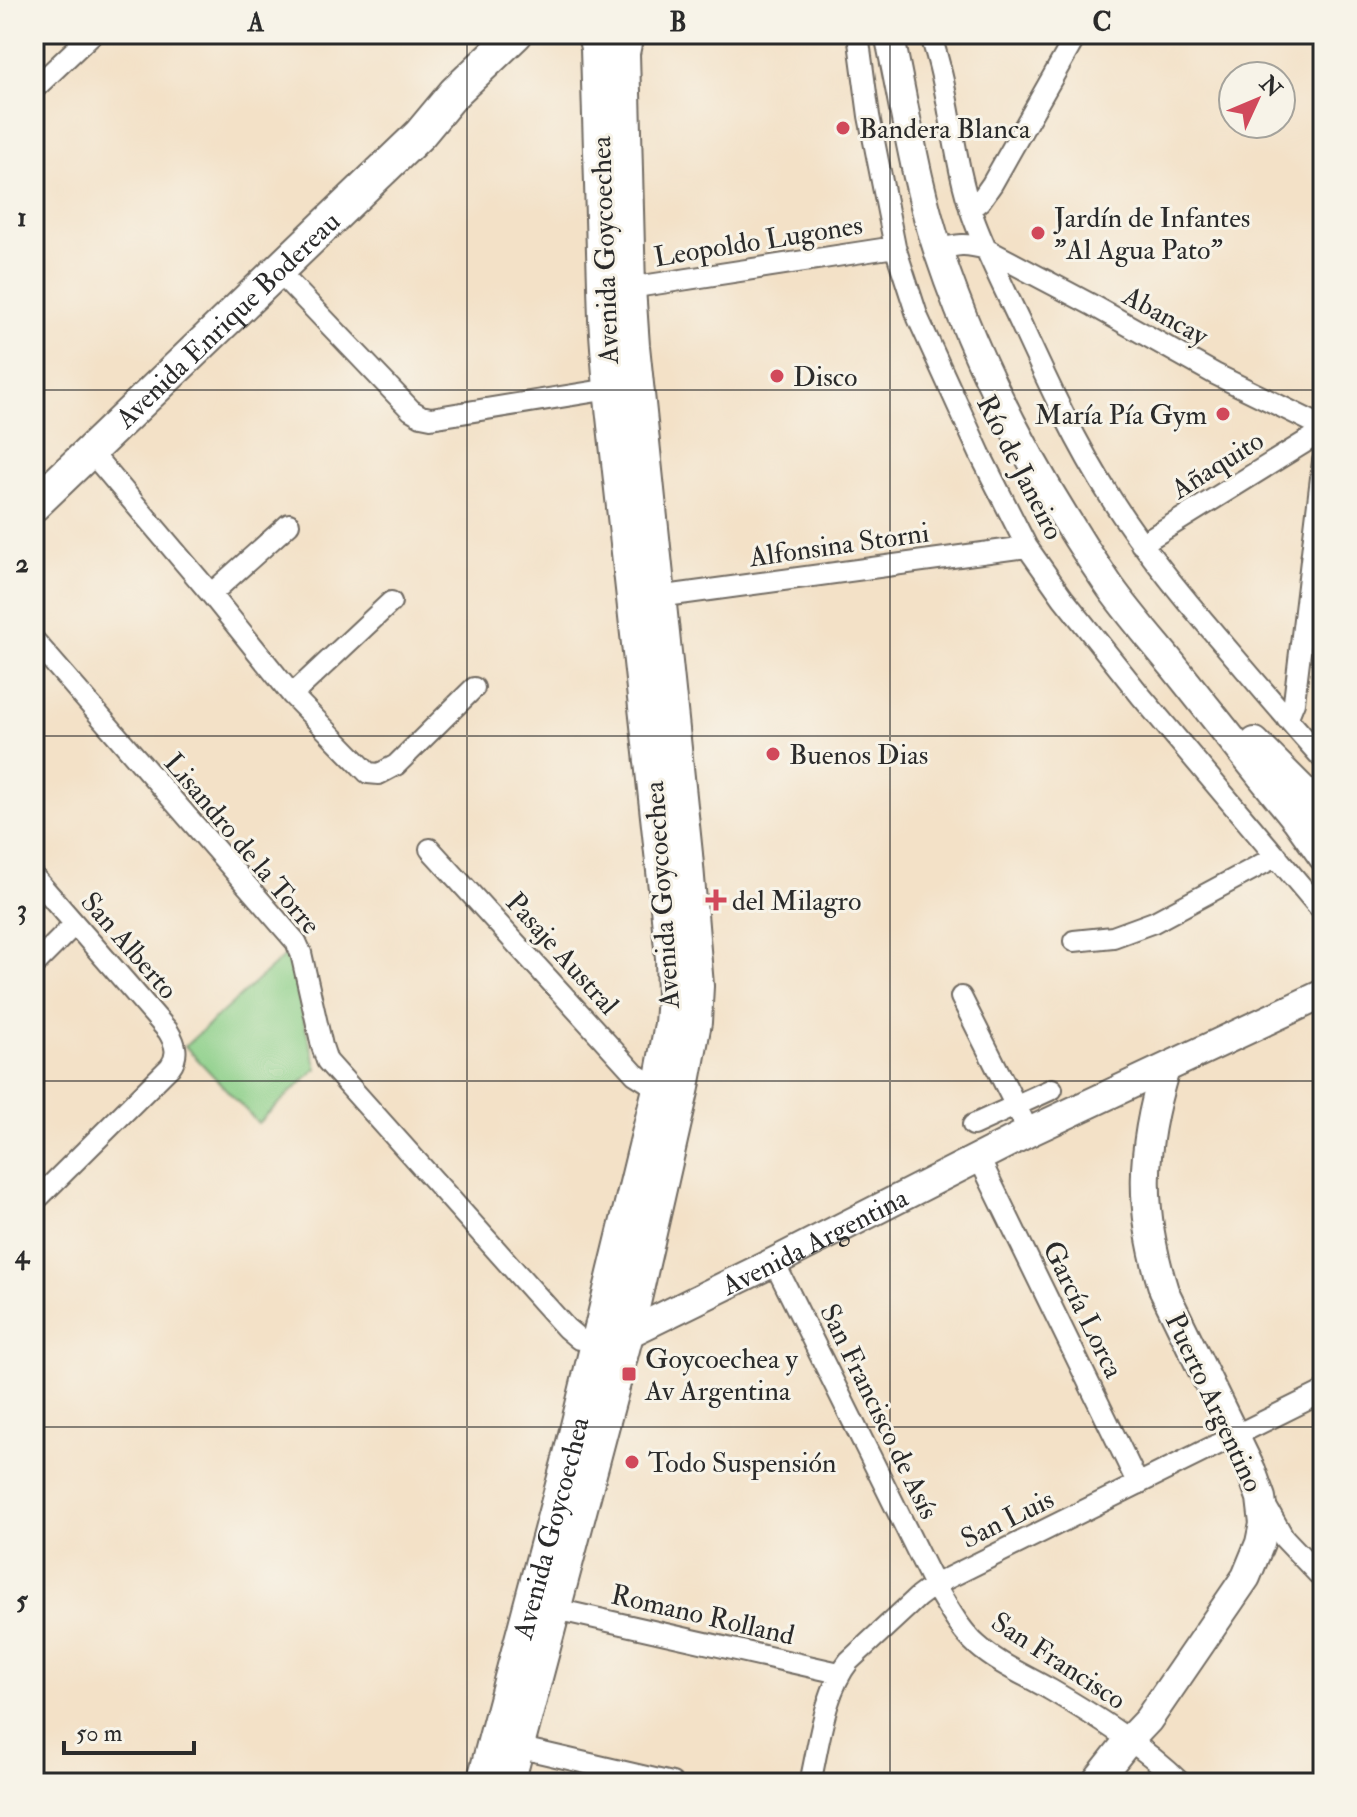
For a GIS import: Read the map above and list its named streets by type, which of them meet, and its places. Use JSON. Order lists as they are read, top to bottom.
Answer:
{
  "streets": {
    "main road": [
      "Avenida Goycoechea",
      "Avenida Enrique Bodereau",
      "Avenida Argentina",
      "Puerto Argentino"
    ],
    "street": [
      "Leopoldo Lugones",
      "Abancay",
      "Añaquito",
      "Río de Janeiro",
      "Alfonsina Storni",
      "Lisandro de la Torre",
      "San Alberto",
      "Pasaje Austral",
      "García Lorca",
      "San Francisco de Asís",
      "San Luis",
      "Romano Rolland",
      "San Francisco"
    ]
  },
  "crossings": [
    ["Leopoldo Lugones", "Avenida Goycoechea"],
    ["Leopoldo Lugones", "Río de Janeiro"],
    ["Avenida Goycoechea", "Alfonsina Storni"],
    ["Avenida Goycoechea", "Lisandro de la Torre"],
    ["Avenida Goycoechea", "Pasaje Austral"],
    ["Avenida Goycoechea", "Avenida Argentina"],
    ["Avenida Goycoechea", "Romano Rolland"],
    ["Abancay", "Añaquito"],
    ["Río de Janeiro", "Alfonsina Storni"],
    ["Lisandro de la Torre", "Avenida Argentina"],
    ["Avenida Argentina", "García Lorca"],
    ["Avenida Argentina", "Puerto Argentino"],
    ["Avenida Argentina", "San Francisco de Asís"],
    ["García Lorca", "San Luis"],
    ["Puerto Argentino", "San Luis"],
    ["Puerto Argentino", "San Francisco"],
    ["San Francisco de Asís", "San Luis"],
    ["San Francisco de Asís", "San Francisco"],
    ["San Luis", "Romano Rolland"],
    ["San Luis", "San Francisco"]
  ],
  "places": {
    "other": [
      "Bandera Blanca",
      "Jardín de Infantes \"Al Agua Pato\"",
      "Disco",
      "María Pía Gym",
      "Buenos Dias",
      "Todo Suspensión"
    ],
    "health": ["del Milagro"],
    "transit": ["Goycoechea y Av Argentina"]
  },
  "scale_bar": "50 m",
  "north": "top right",
  "grid": {
    "columns": ["A", "B", "C"],
    "rows": [
      "1",
      "2",
      "3",
      "4",
      "5"
    ]
  }
}
